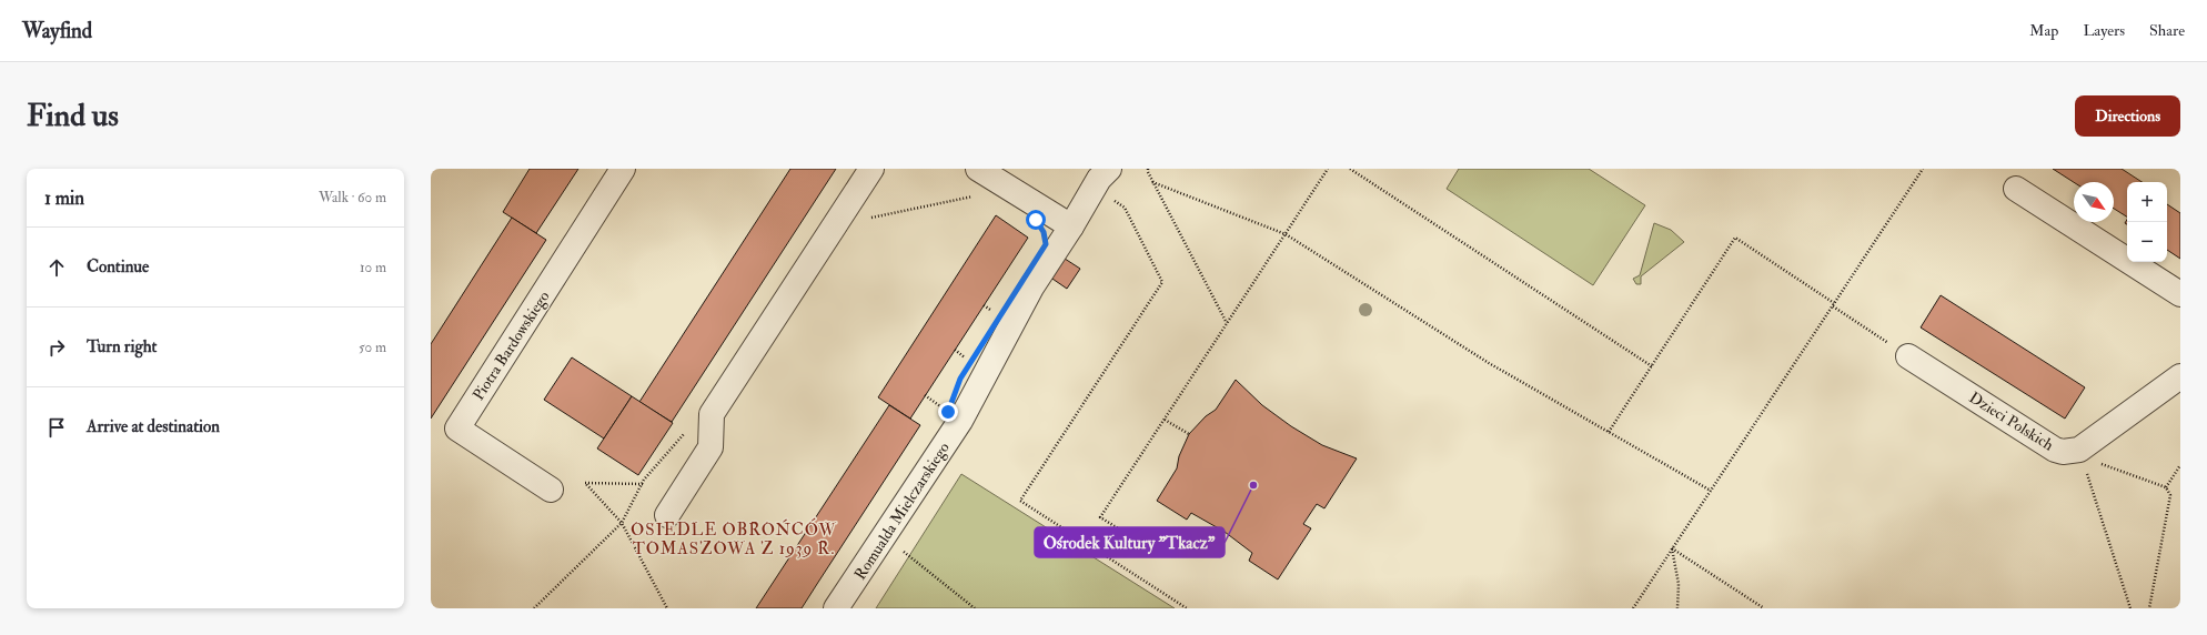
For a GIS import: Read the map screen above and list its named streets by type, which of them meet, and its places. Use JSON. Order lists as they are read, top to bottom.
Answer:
{
  "streets": {
    "street": ["Piotra Bardowskiego", "Dzieci Polskich", "Romualda Mielczarskiego"]
  },
  "districts": ["OSIEDLE OBROŃCÓW TOMASZOWA Z 1939 R."],
  "places": ["Ośrodek Kultury \"Tkacz\""],
  "north": "bottom right",
  "page": {
    "header": "Wayfind",
    "nav": ["Map", "Layers", "Share"],
    "buttons": "Directions",
    "title": "Find us",
    "heading": ["1 min", "Walk · 60 m"],
    "map_buttons": ["+", "−"],
    "list": [
      ["Continue", "10 m"],
      ["Turn right", "50 m"],
      "Arrive at destination"
    ]
  }
}
